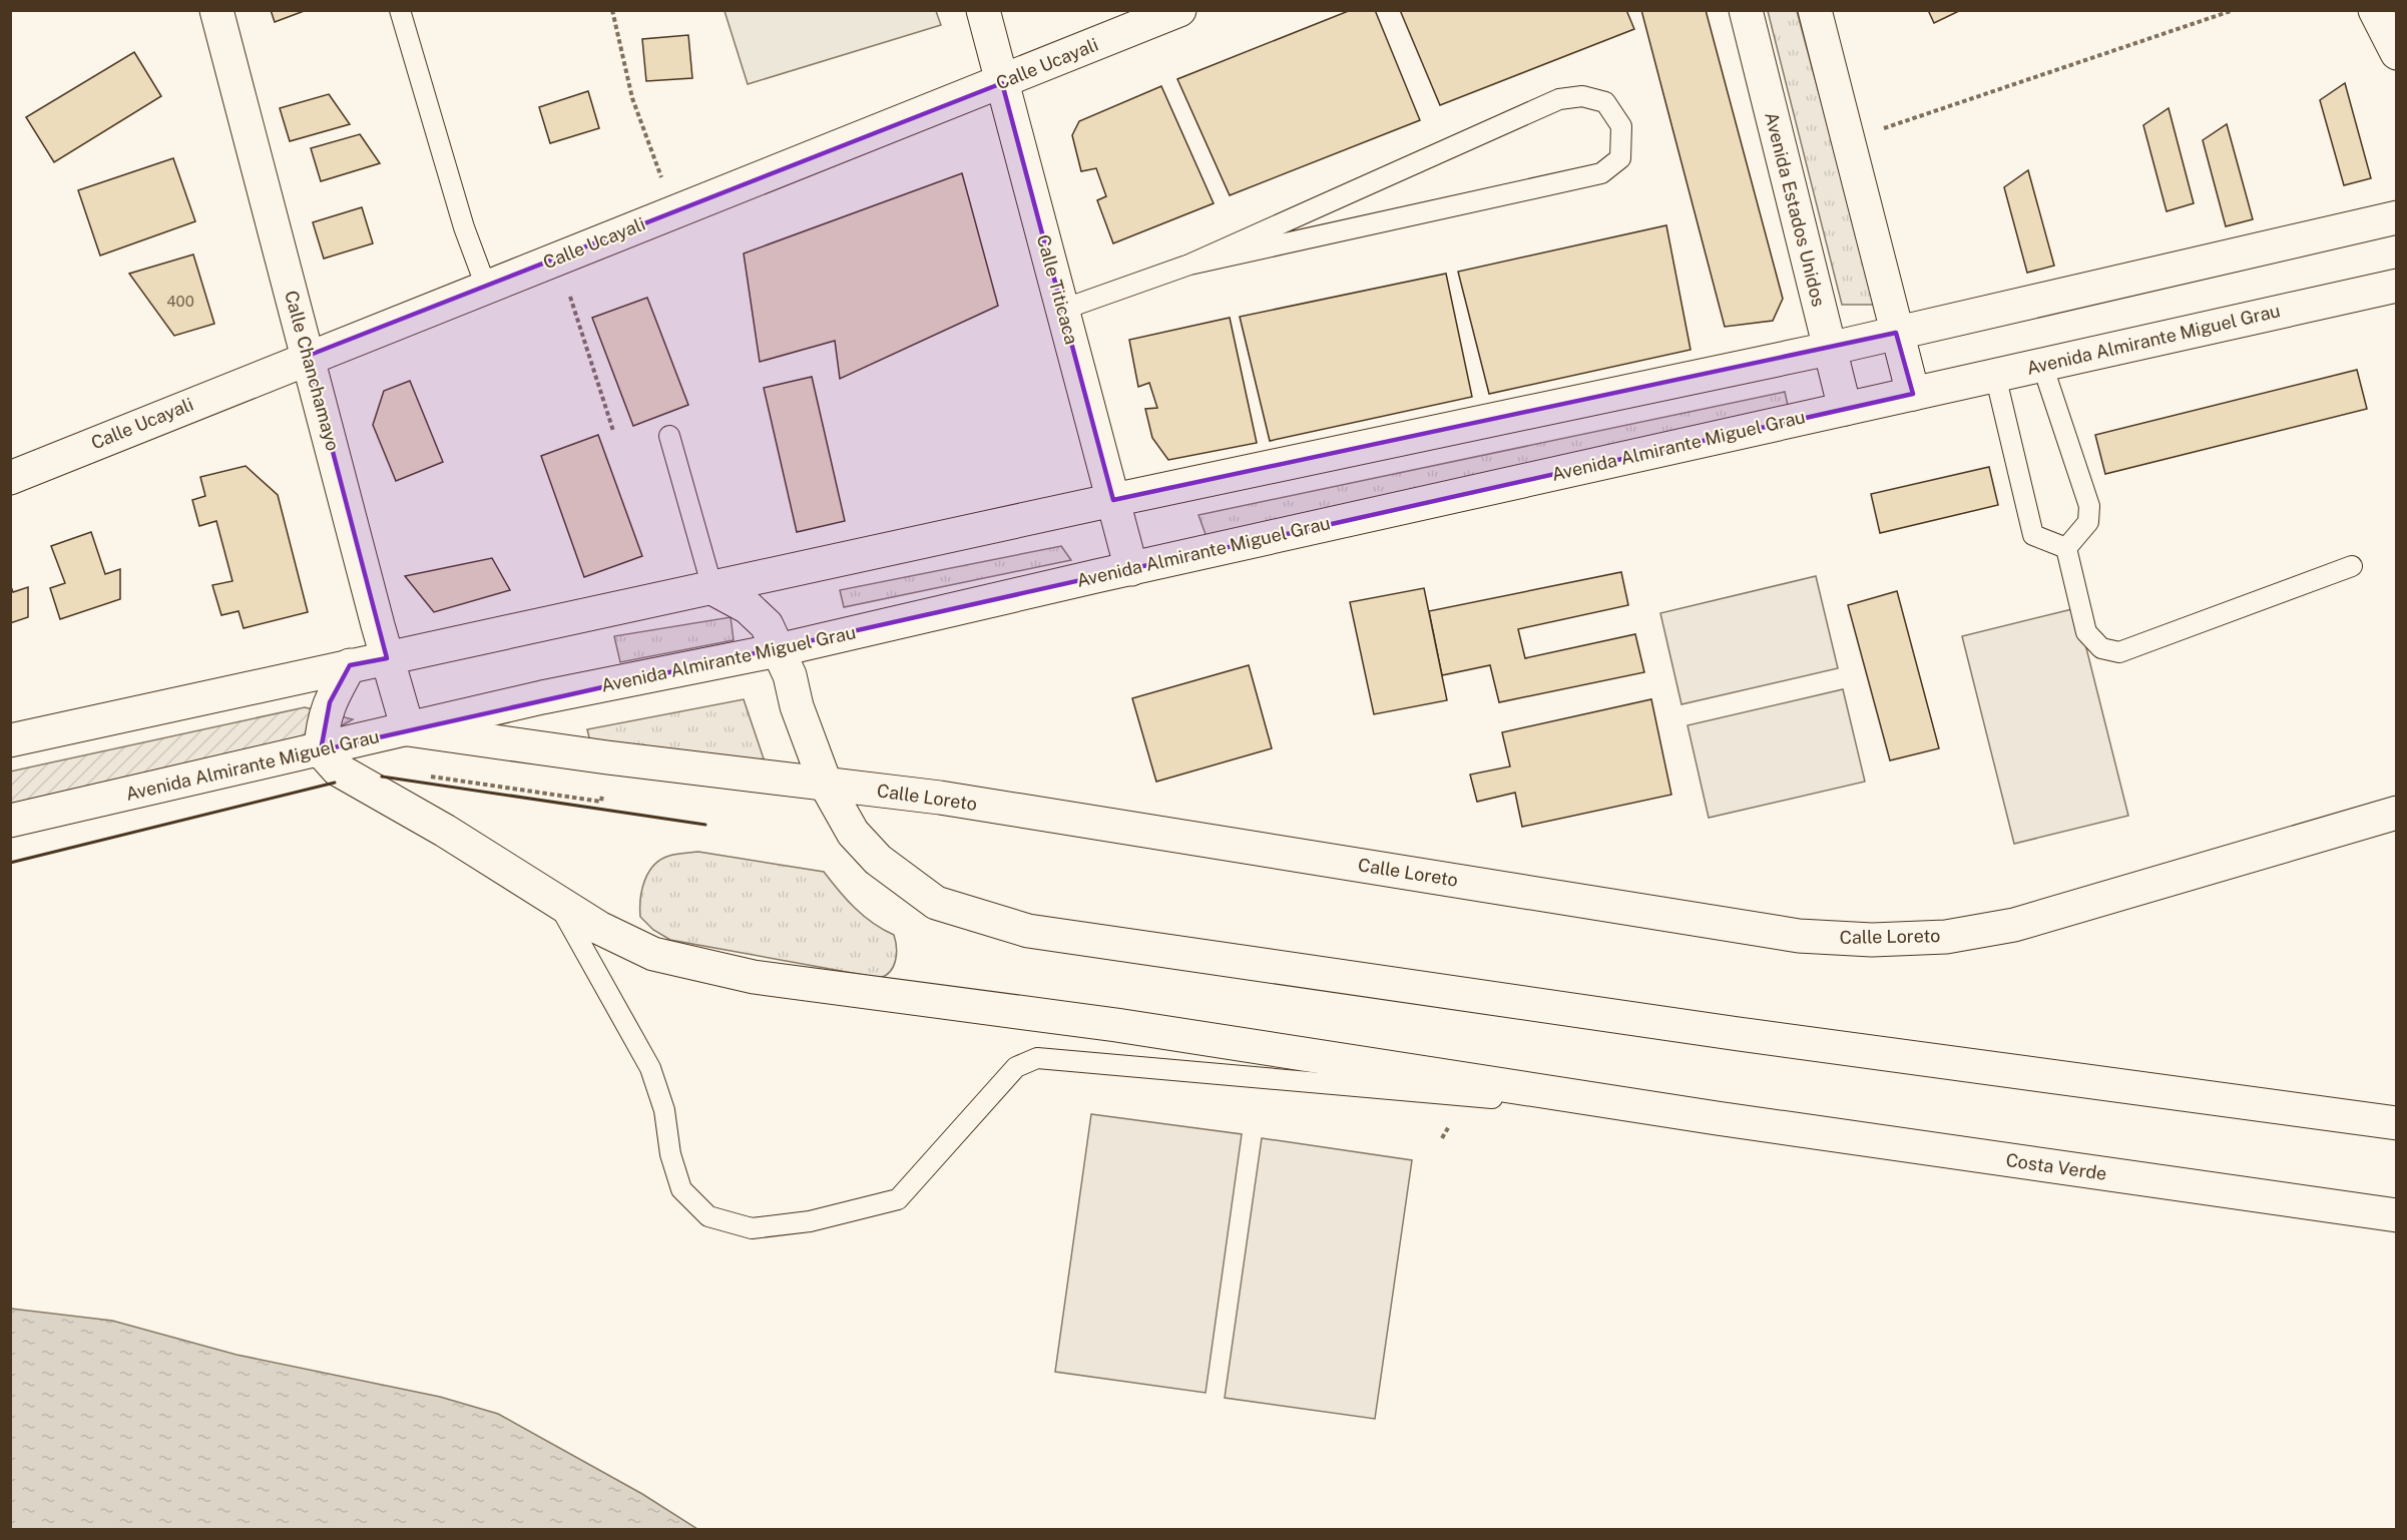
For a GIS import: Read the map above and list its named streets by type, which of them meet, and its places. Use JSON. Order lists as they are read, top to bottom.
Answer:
{
  "streets": {
    "main road": [
      "Calle Ucayali",
      "Avenida Estados Unidos",
      "Calle Titicaca",
      "Avenida Almirante Miguel Grau",
      "Calle Chanchamayo",
      "Calle Loreto",
      "Costa Verde"
    ]
  },
  "crossings": [
    ["Calle Ucayali", "Calle Titicaca"],
    ["Calle Ucayali", "Calle Chanchamayo"],
    ["Avenida Estados Unidos", "Avenida Almirante Miguel Grau"],
    ["Calle Titicaca", "Avenida Almirante Miguel Grau"],
    ["Avenida Almirante Miguel Grau", "Calle Chanchamayo"],
    ["Avenida Almirante Miguel Grau", "Calle Loreto"],
    ["Avenida Almirante Miguel Grau", "Costa Verde"],
    ["Calle Chanchamayo", "Calle Loreto"]
  ],
  "house_numbers": ["400"]
}
